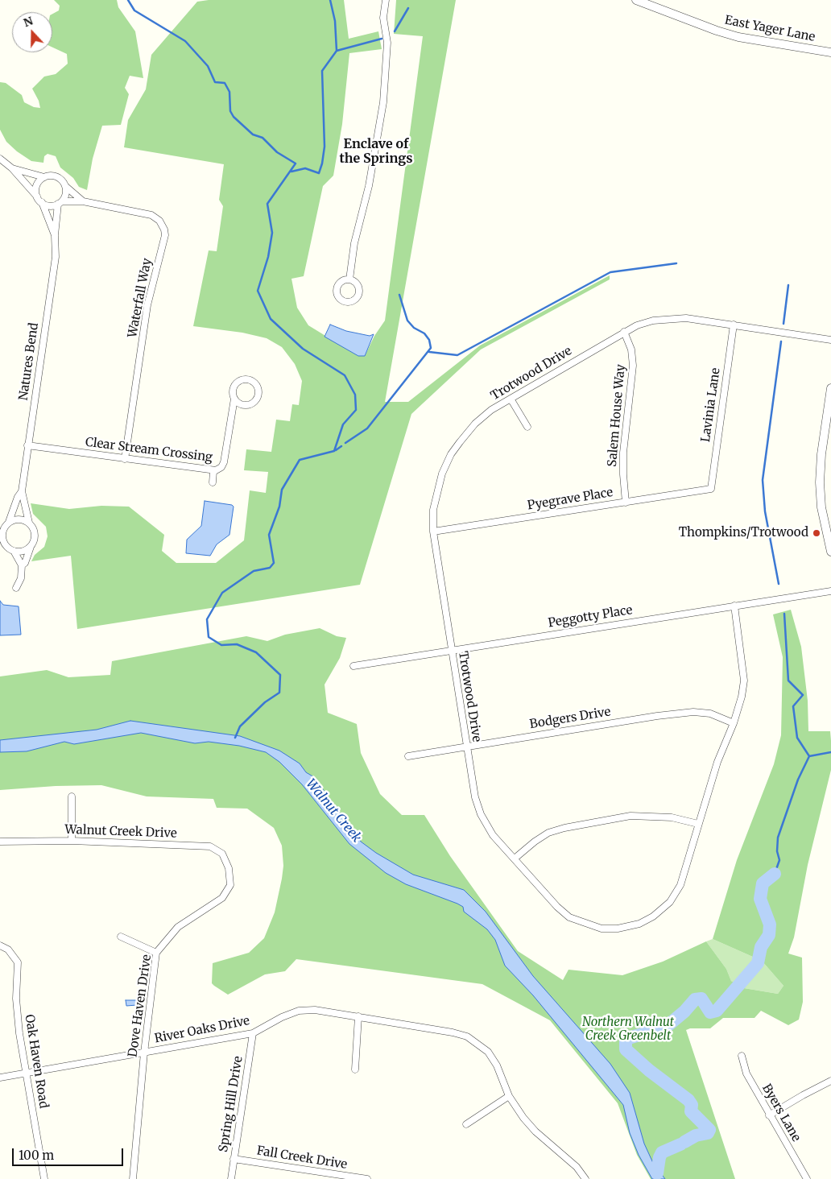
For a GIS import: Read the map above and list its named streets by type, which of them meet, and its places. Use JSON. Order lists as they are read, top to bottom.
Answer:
{
  "streets": {
    "street": [
      "East Yager Lane",
      "Waterfall Way",
      "Natures Bend",
      "Trotwood Drive",
      "Lavinia Lane",
      "Salem House Way",
      "Clear Stream Crossing",
      "Pyegrave Place",
      "Peggotty Place",
      "Bodgers Drive",
      "Walnut Creek Drive",
      "Dove Haven Drive",
      "River Oaks Drive",
      "Oak Haven Road",
      "Spring Hill Drive",
      "Byers Lane",
      "Fall Creek Drive"
    ]
  },
  "crossings": [
    ["Waterfall Way", "Natures Bend"],
    ["Waterfall Way", "Clear Stream Crossing"],
    ["Natures Bend", "Clear Stream Crossing"],
    ["Trotwood Drive", "Lavinia Lane"],
    ["Trotwood Drive", "Salem House Way"],
    ["Trotwood Drive", "Pyegrave Place"],
    ["Trotwood Drive", "Peggotty Place"],
    ["Trotwood Drive", "Bodgers Drive"],
    ["Lavinia Lane", "Pyegrave Place"],
    ["Salem House Way", "Pyegrave Place"],
    ["Walnut Creek Drive", "Dove Haven Drive"],
    ["Dove Haven Drive", "River Oaks Drive"],
    ["River Oaks Drive", "Oak Haven Road"],
    ["River Oaks Drive", "Spring Hill Drive"],
    ["Spring Hill Drive", "Fall Creek Drive"]
  ],
  "districts": ["Enclave of the Springs"],
  "water": ["Walnut Creek"],
  "parks": ["Northern Walnut Creek Greenbelt"],
  "places": ["Thompkins/Trotwood"],
  "scale_bar": "100 m",
  "north": "top"
}
